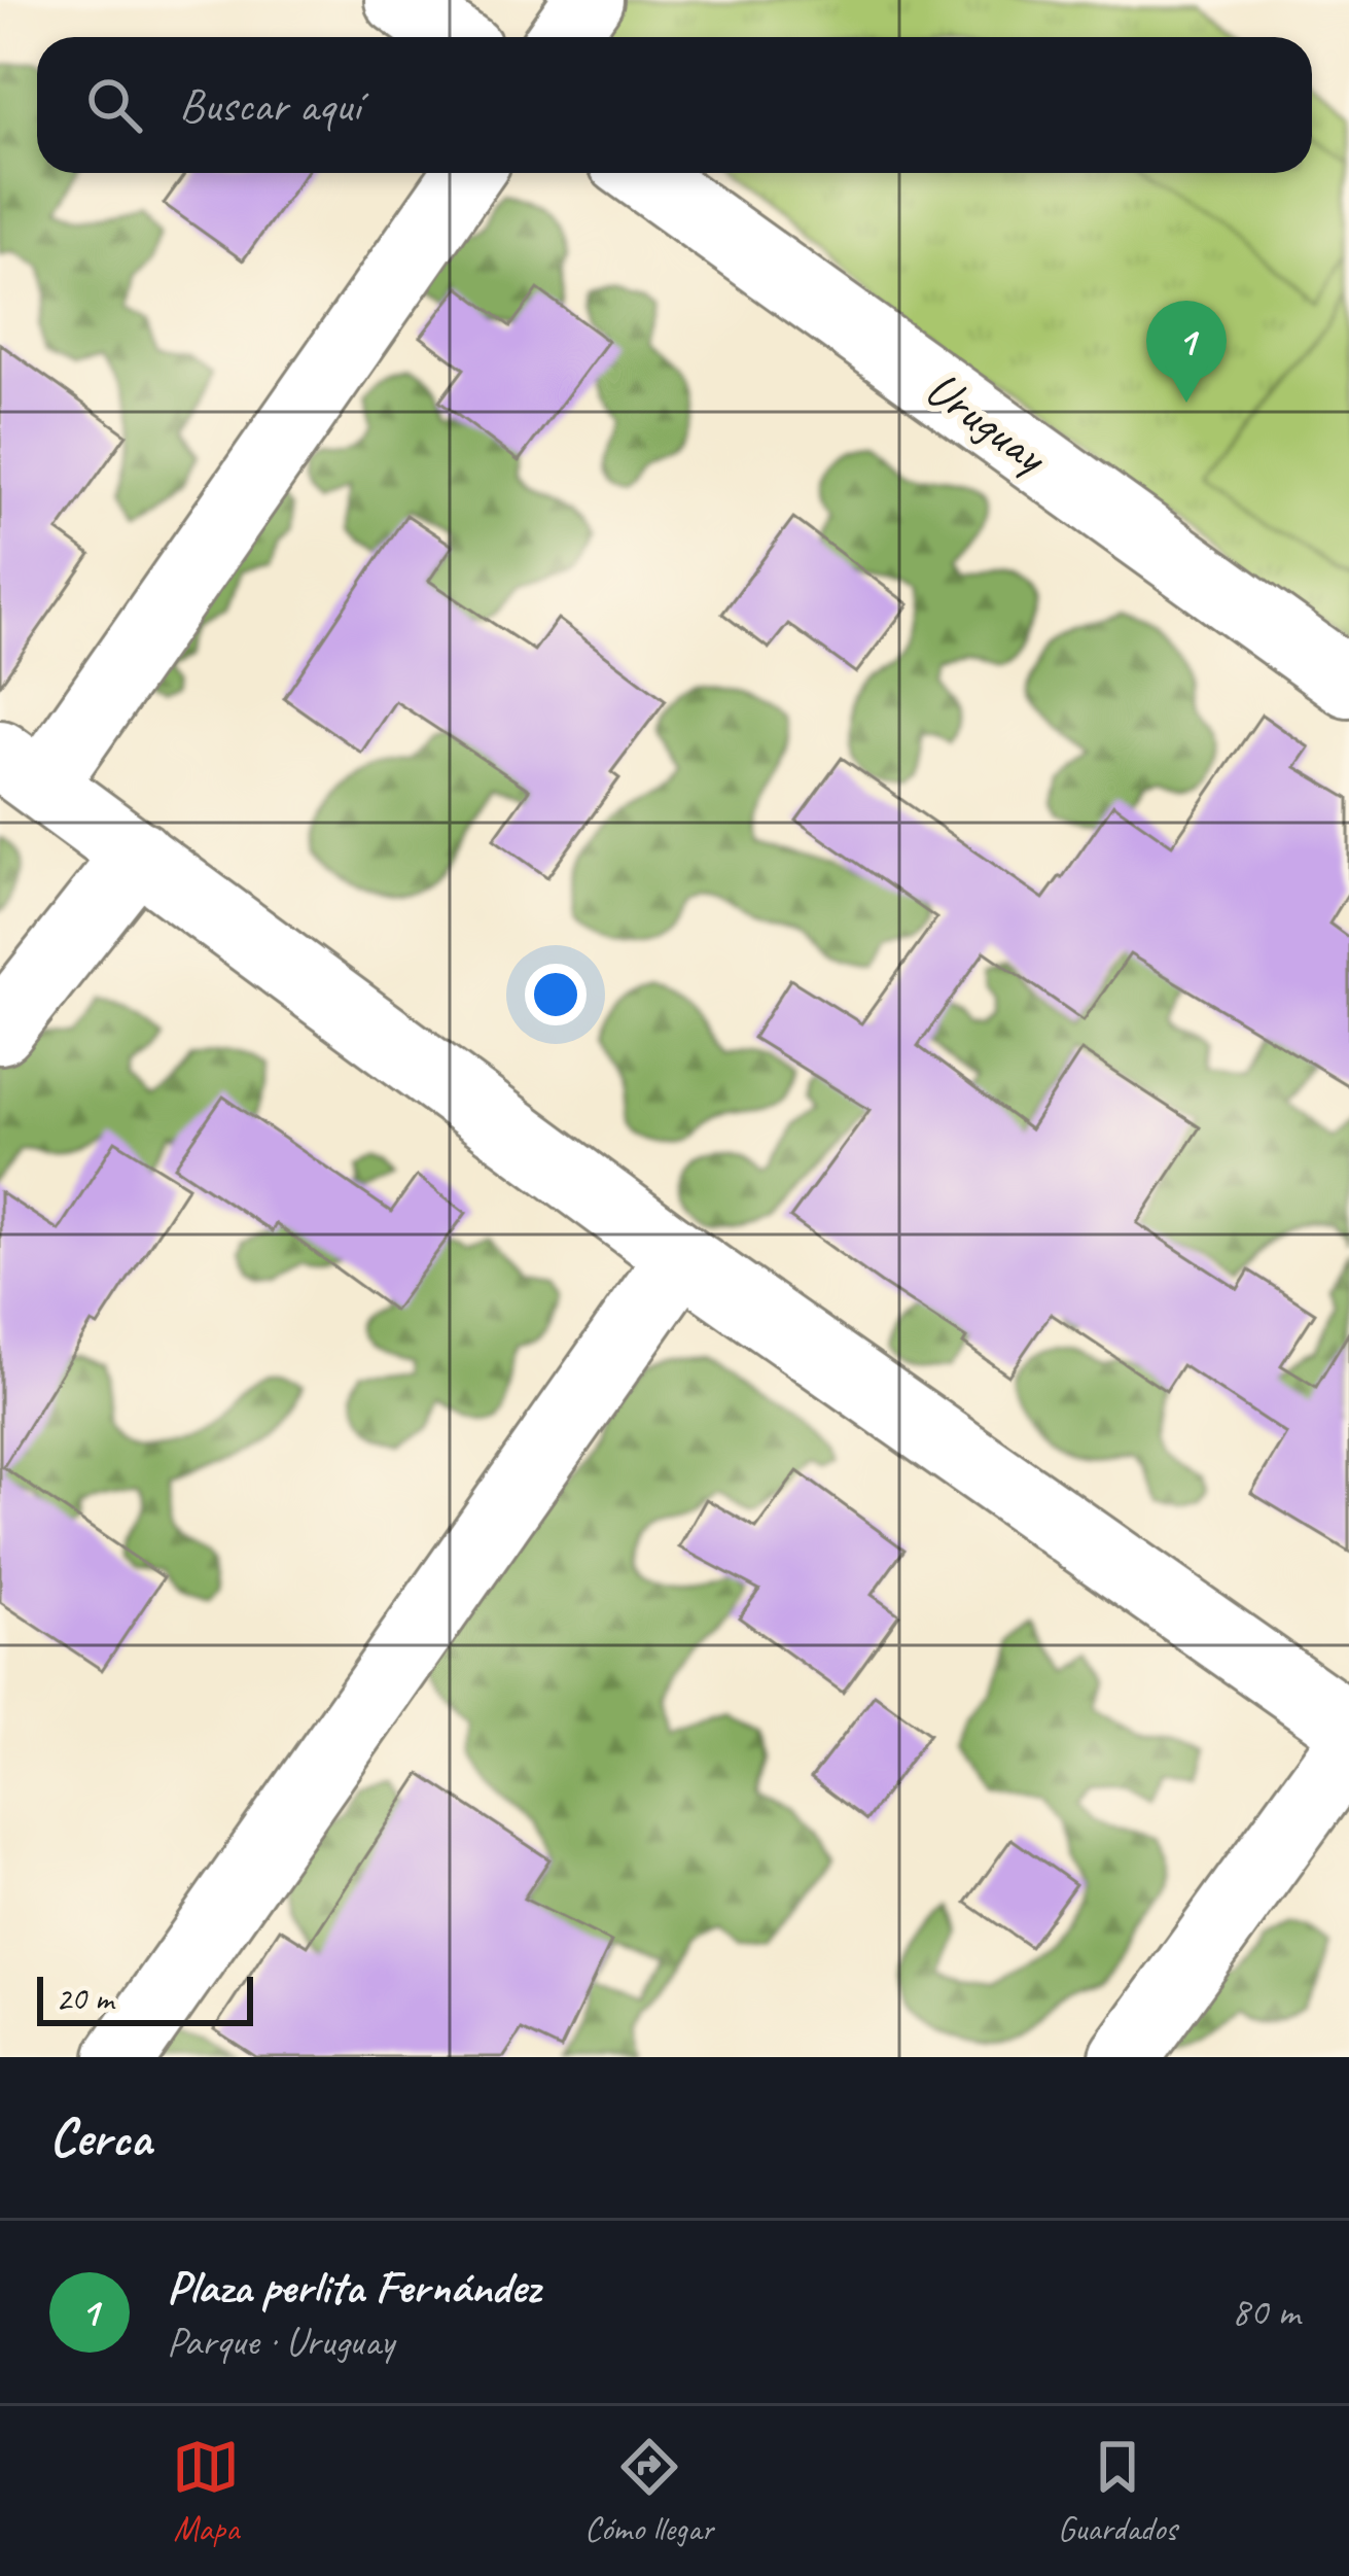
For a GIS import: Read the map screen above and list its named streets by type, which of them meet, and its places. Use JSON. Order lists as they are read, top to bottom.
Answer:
{
  "streets": {
    "street": ["Uruguay"]
  },
  "scale_bar": "20 m",
  "page": {
    "search": "Buscar aquí",
    "pins": "1",
    "scale": "20 m",
    "heading": "Cerca",
    "list": [
      {
        "mark": "1",
        "name": "Plaza perlita Fernández",
        "note": "Parque · Uruguay",
        "value": "80 m"
      }
    ],
    "nav": ["Mapa", "Cómo llegar", "Guardados"]
  }
}
